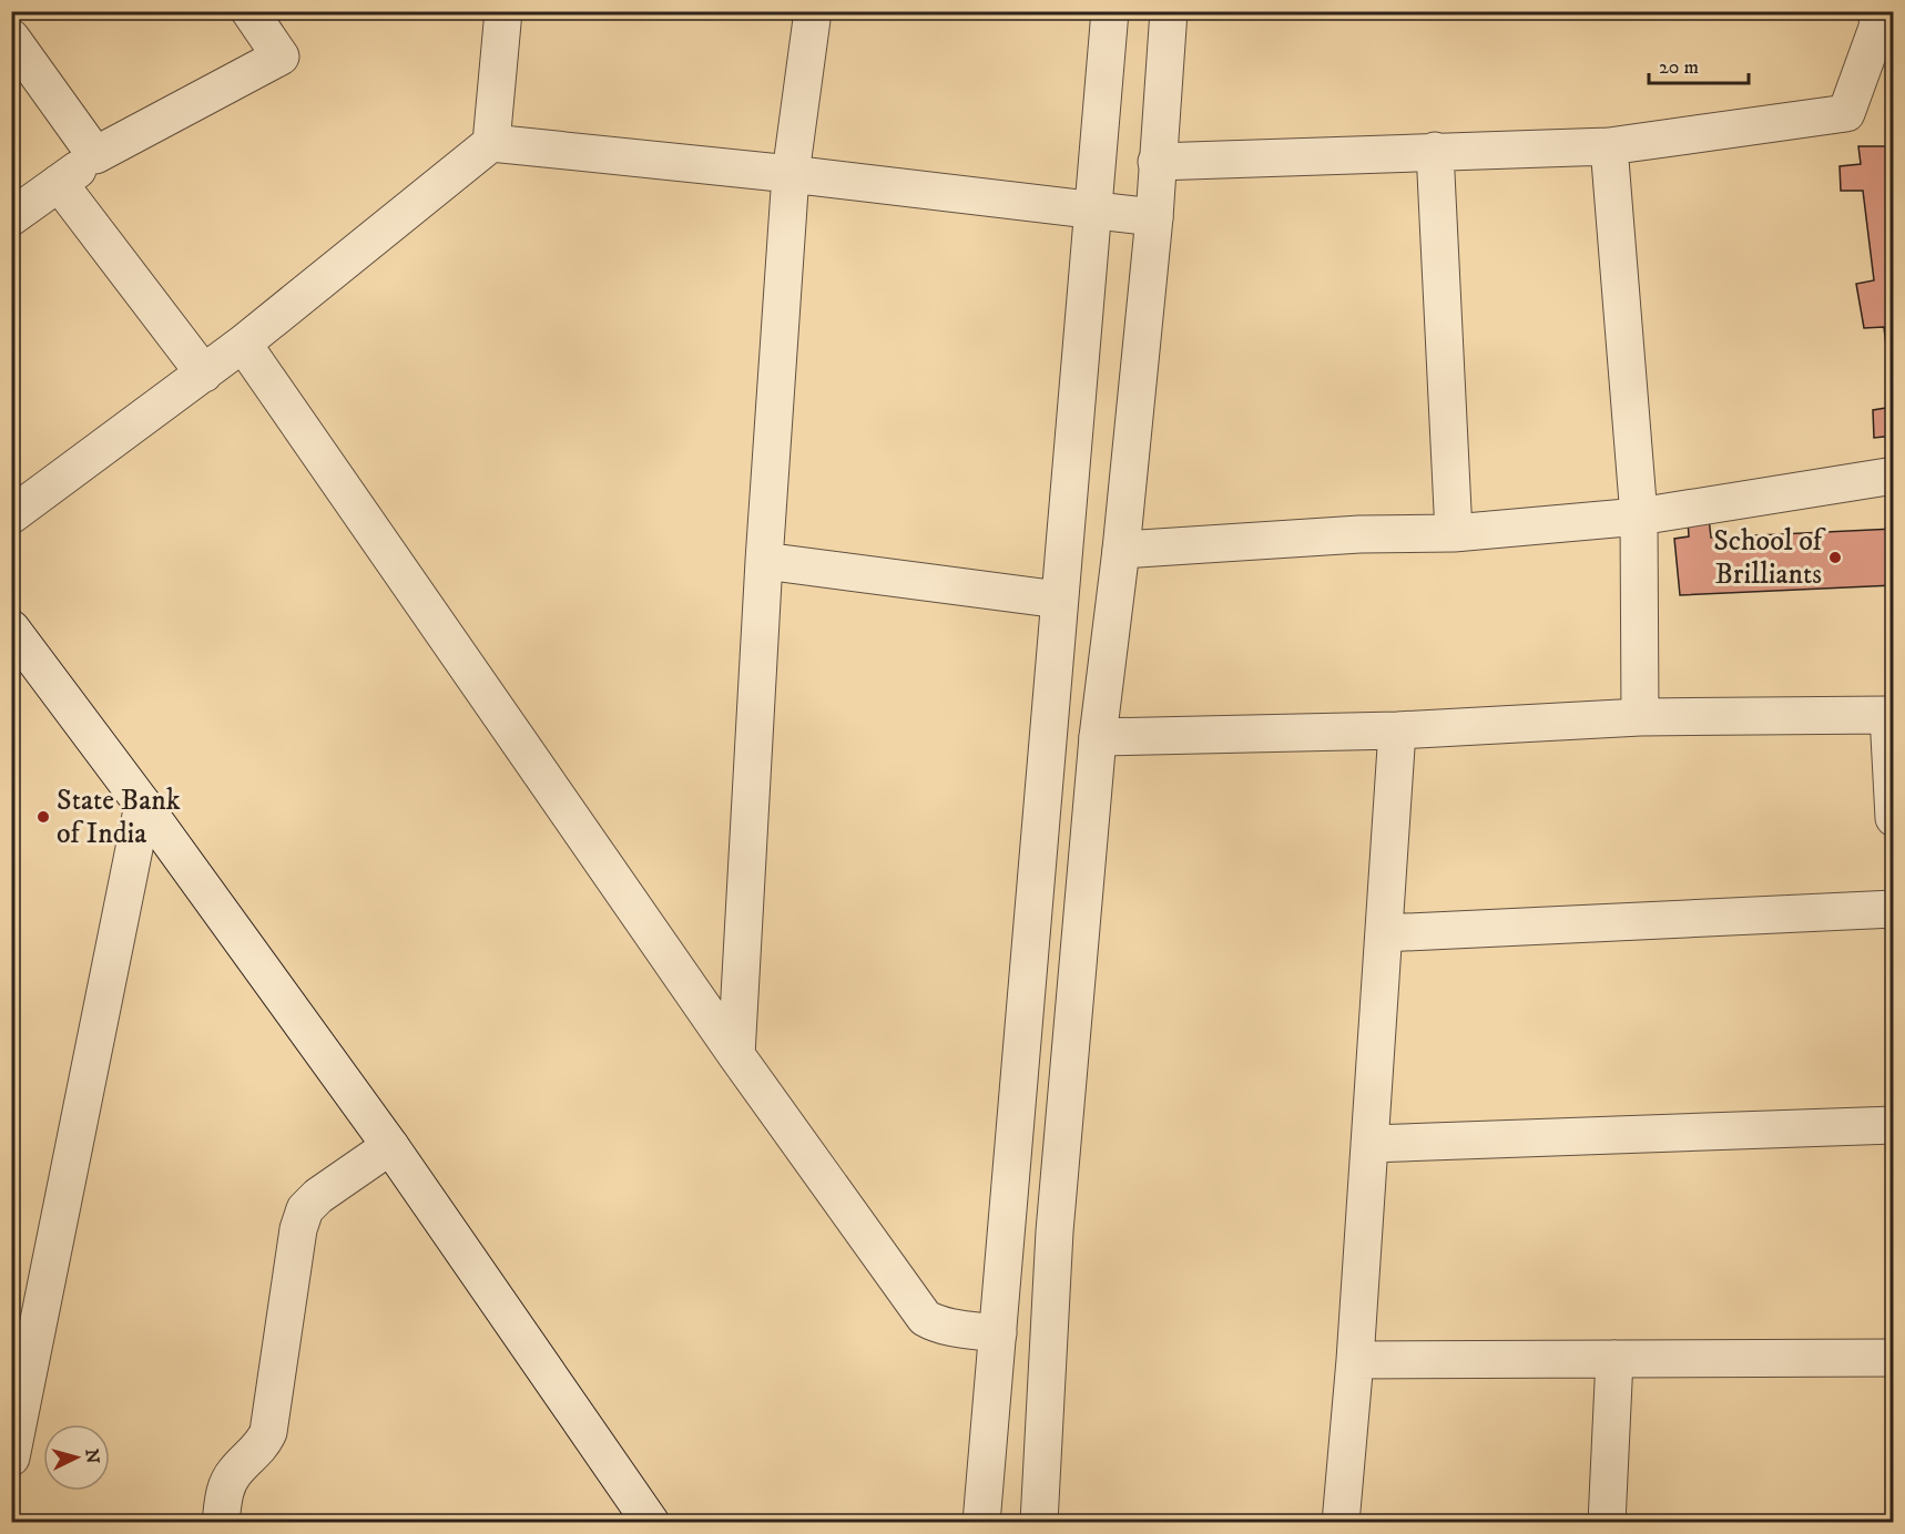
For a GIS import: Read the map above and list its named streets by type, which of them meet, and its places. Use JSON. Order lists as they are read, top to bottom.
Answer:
{
  "places": ["School of Brilliants", "State Bank of India"],
  "scale_bar": "20 m",
  "north": "right"
}
